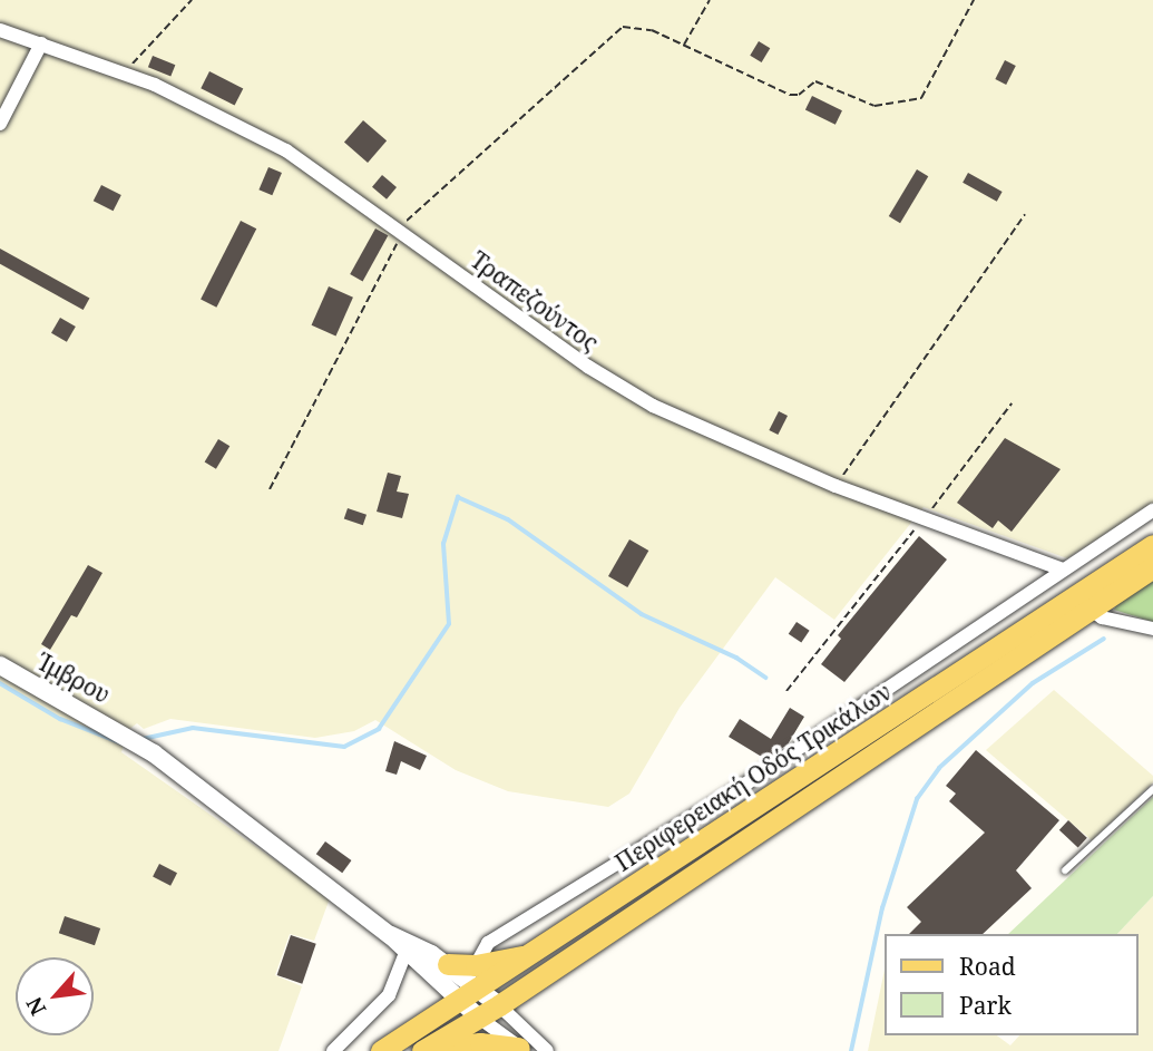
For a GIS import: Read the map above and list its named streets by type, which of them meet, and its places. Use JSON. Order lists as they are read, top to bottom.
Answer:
{
  "streets": {
    "main road": ["Περιφερειακή Οδός Τρικάλων"],
    "street": ["Τραπεζούντος", "Ίμβρου"]
  },
  "legend": ["Road", "Park"],
  "north": "bottom left"
}
